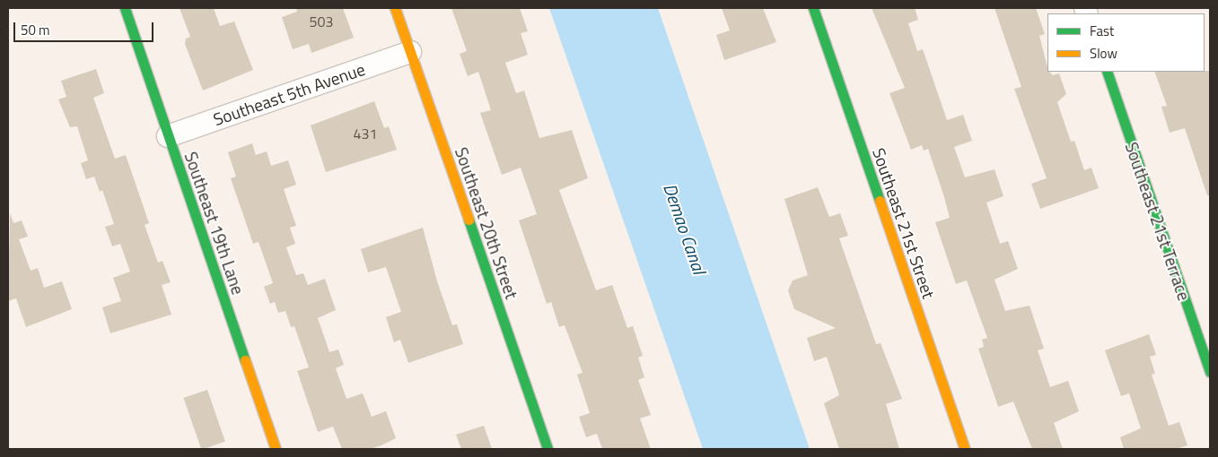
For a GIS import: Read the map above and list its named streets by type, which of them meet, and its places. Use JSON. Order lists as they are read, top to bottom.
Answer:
{
  "streets": {
    "street": [
      "Southeast 5th Avenue",
      "Southeast 21st Terrace",
      "Southeast 19th Lane",
      "Southeast 20th Street",
      "Southeast 21st Street"
    ]
  },
  "crossings": [
    ["Southeast 5th Avenue", "Southeast 19th Lane"],
    ["Southeast 5th Avenue", "Southeast 20th Street"]
  ],
  "water": ["Demao Canal"],
  "house_numbers": ["503", "431"],
  "legend": ["Fast", "Slow"],
  "scale_bar": "50 m"
}
